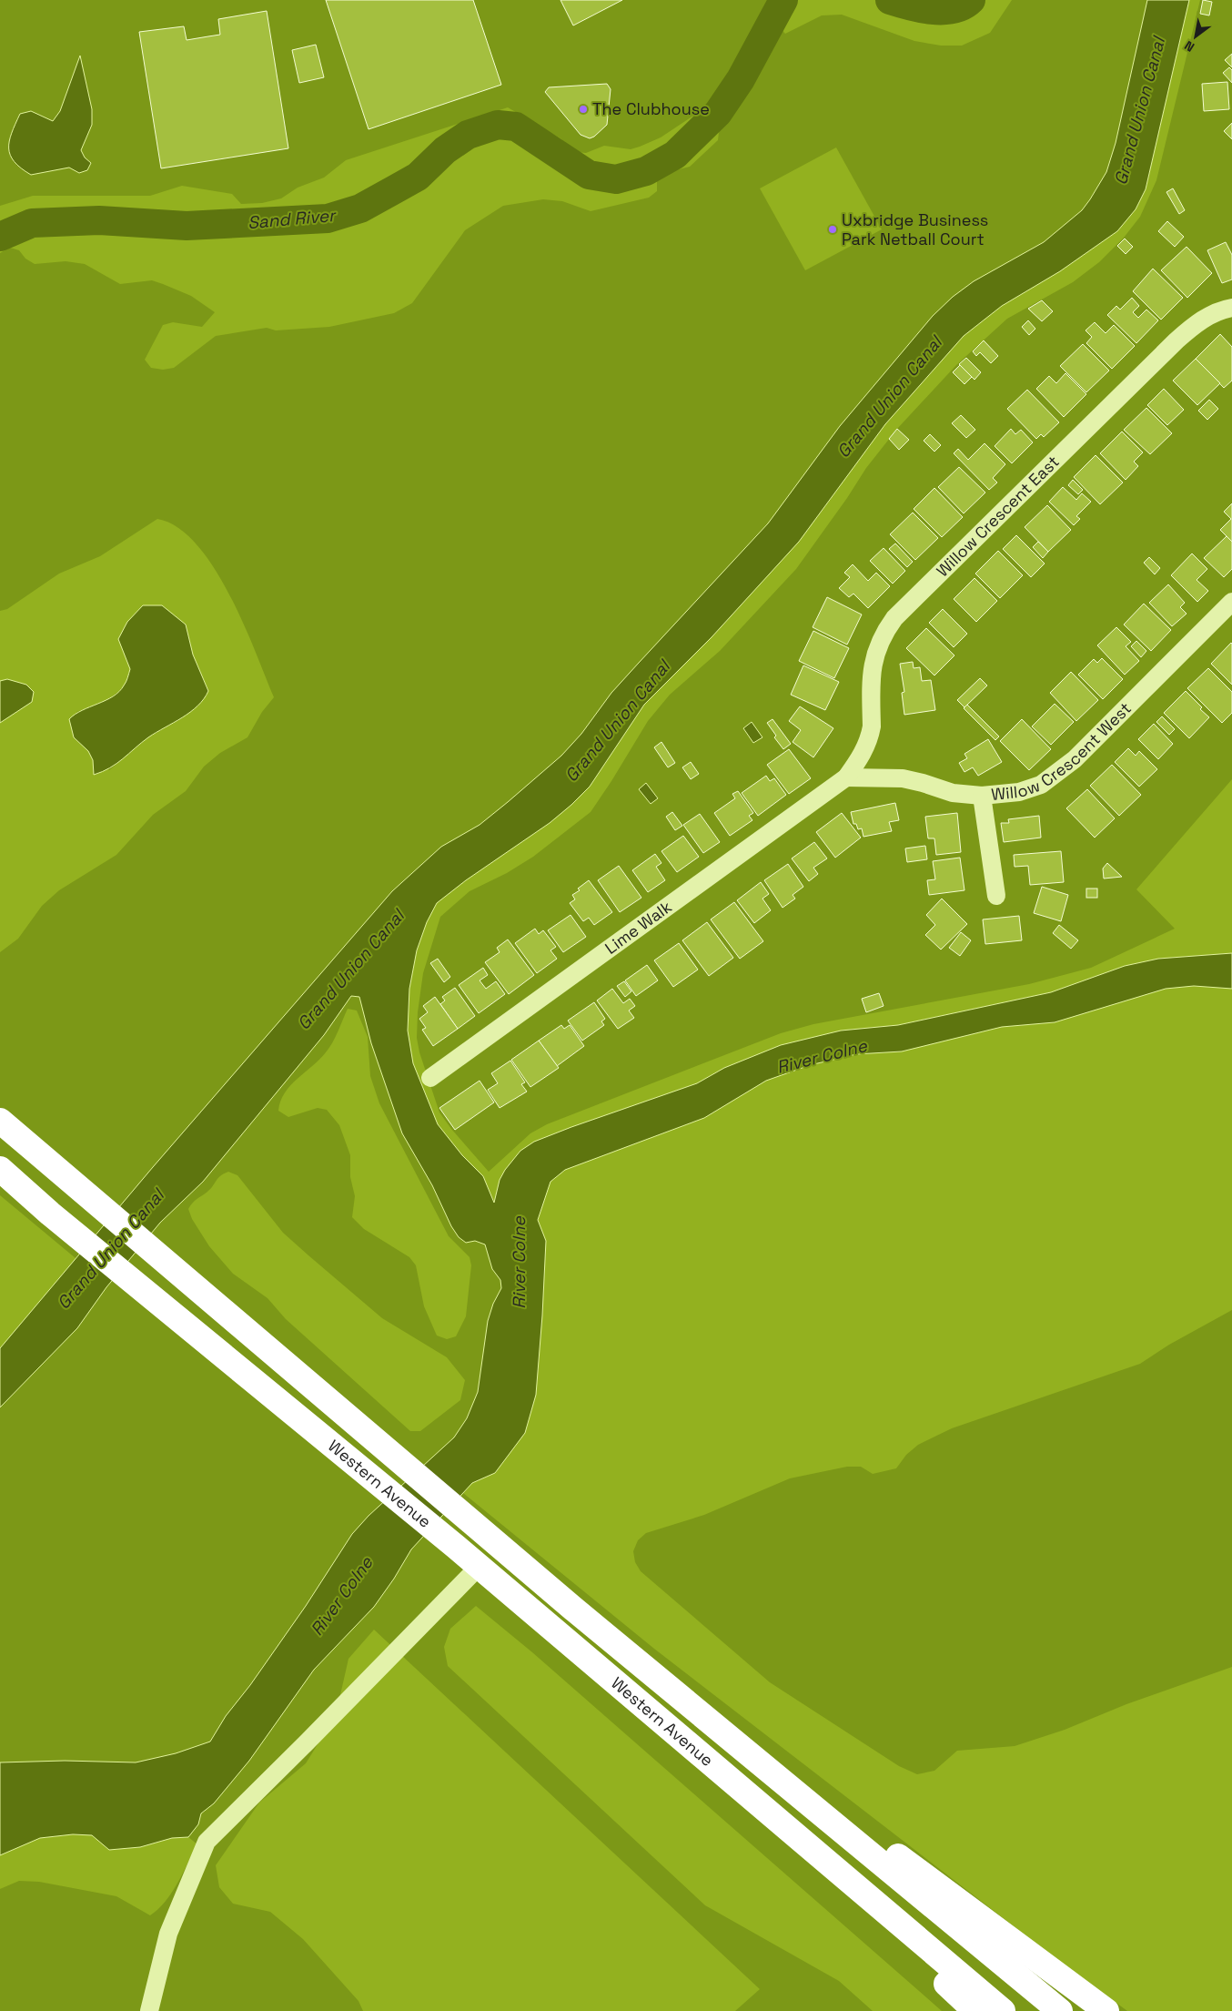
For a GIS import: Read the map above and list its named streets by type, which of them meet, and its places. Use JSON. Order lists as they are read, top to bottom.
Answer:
{
  "streets": {
    "highway": ["Western Avenue"],
    "street": ["Willow Crescent East", "Willow Crescent West", "Lime Walk"]
  },
  "crossings": [
    ["Willow Crescent East", "Willow Crescent West"],
    ["Willow Crescent East", "Lime Walk"],
    ["Willow Crescent West", "Lime Walk"]
  ],
  "water": ["Grand Union Canal", "Sand River", "River Colne"],
  "places": ["The Clubhouse", "Uxbridge Business Park Netball Court"],
  "north": "bottom left"
}
